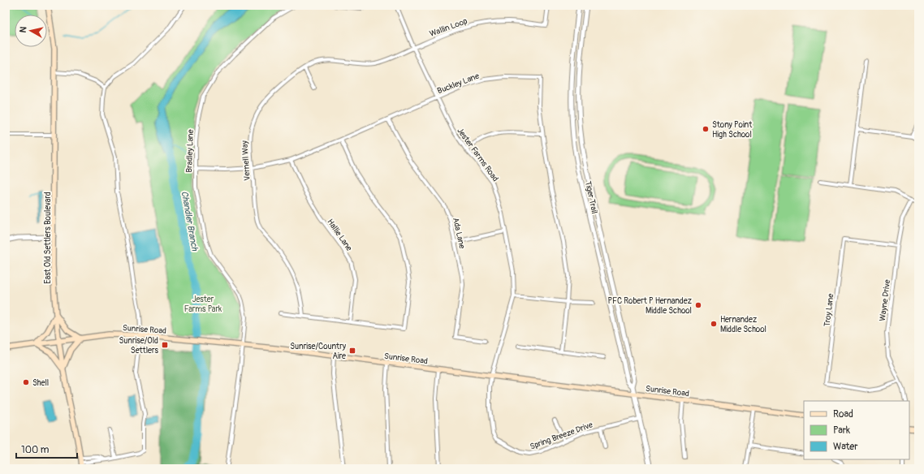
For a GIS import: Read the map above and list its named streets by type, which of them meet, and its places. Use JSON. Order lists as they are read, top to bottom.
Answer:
{
  "streets": {
    "main road": ["East Old Settlers Boulevard", "Sunrise Road"],
    "street": [
      "Wallin Loop",
      "Buckley Lane",
      "Bradley Lane",
      "Jester Farms Road",
      "Vernell Way",
      "Tiger Trail",
      "Ada Lane",
      "Hallie Lane",
      "Wayne Drive",
      "Troy Lane",
      "Spring Breeze Drive"
    ]
  },
  "crossings": [
    ["Wallin Loop", "Jester Farms Road"],
    ["Wallin Loop", "Vernell Way"],
    ["Buckley Lane", "Bradley Lane"],
    ["Buckley Lane", "Jester Farms Road"],
    ["Buckley Lane", "Vernell Way"],
    ["Buckley Lane", "Ada Lane"],
    ["Buckley Lane", "Hallie Lane"],
    ["Bradley Lane", "Sunrise Road"],
    ["Jester Farms Road", "Vernell Way"],
    ["Jester Farms Road", "Sunrise Road"],
    ["Jester Farms Road", "Spring Breeze Drive"],
    ["Tiger Trail", "Sunrise Road"],
    ["Tiger Trail", "Spring Breeze Drive"],
    ["East Old Settlers Boulevard", "Sunrise Road"],
    ["Wayne Drive", "Troy Lane"],
    ["Sunrise Road", "Spring Breeze Drive"]
  ],
  "water": ["Chandler Branch"],
  "parks": ["Jester Farms Park"],
  "places": {
    "other": [
      "Stony Point High School",
      "PFC Robert P Hernandez Middle School",
      "Hernandez Middle School",
      "Shell"
    ],
    "transit": ["Sunrise/Old Settlers", "Sunrise/Country Aire"]
  },
  "legend": ["Road", "Park", "Water"],
  "scale_bar": "100 m",
  "north": "left"
}
